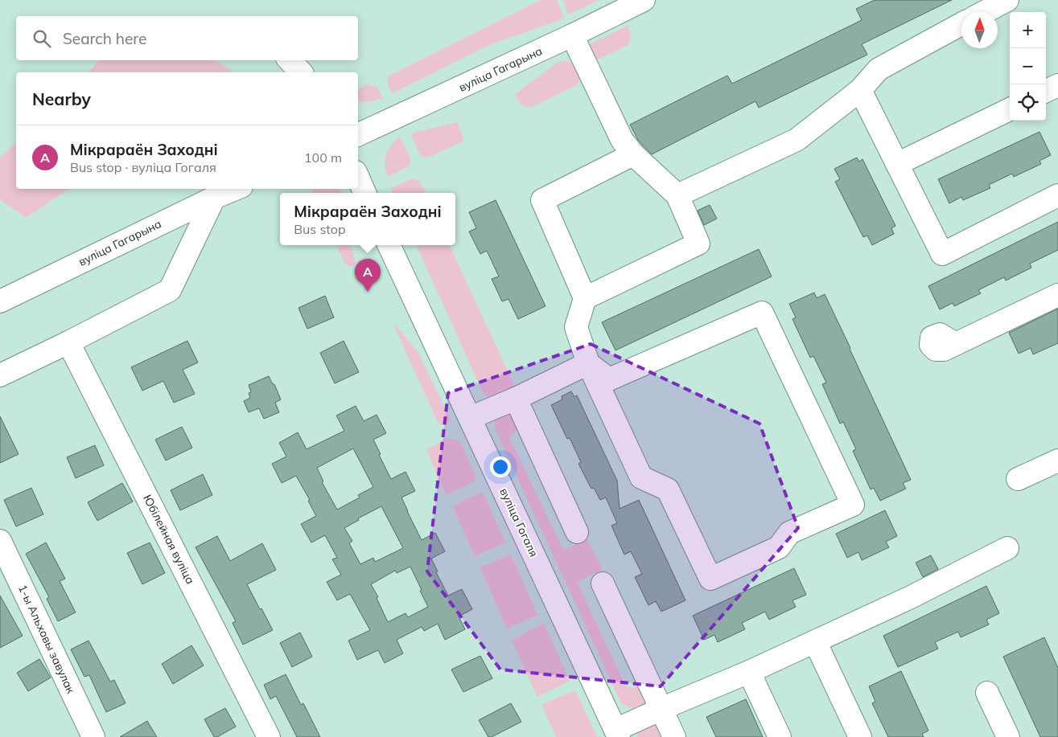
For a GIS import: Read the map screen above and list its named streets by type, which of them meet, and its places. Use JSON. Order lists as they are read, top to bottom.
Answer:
{
  "streets": {
    "street": [
      "вуліца Гагарына",
      "вуліца Гогаля",
      "Юбілейная вуліца",
      "1-ы Альховы завулак"
    ]
  },
  "north": "top",
  "page": {
    "map_buttons": ["+", "−"],
    "search": "Search here",
    "heading": "Nearby",
    "list": [
      {
        "mark": "A",
        "name": "Мікрараён Заходні",
        "note": "Bus stop · вуліца Гогаля",
        "value": "100 m"
      }
    ],
    "popup": ["Мікрараён Заходні", "Bus stop"],
    "pins": "A"
  }
}
